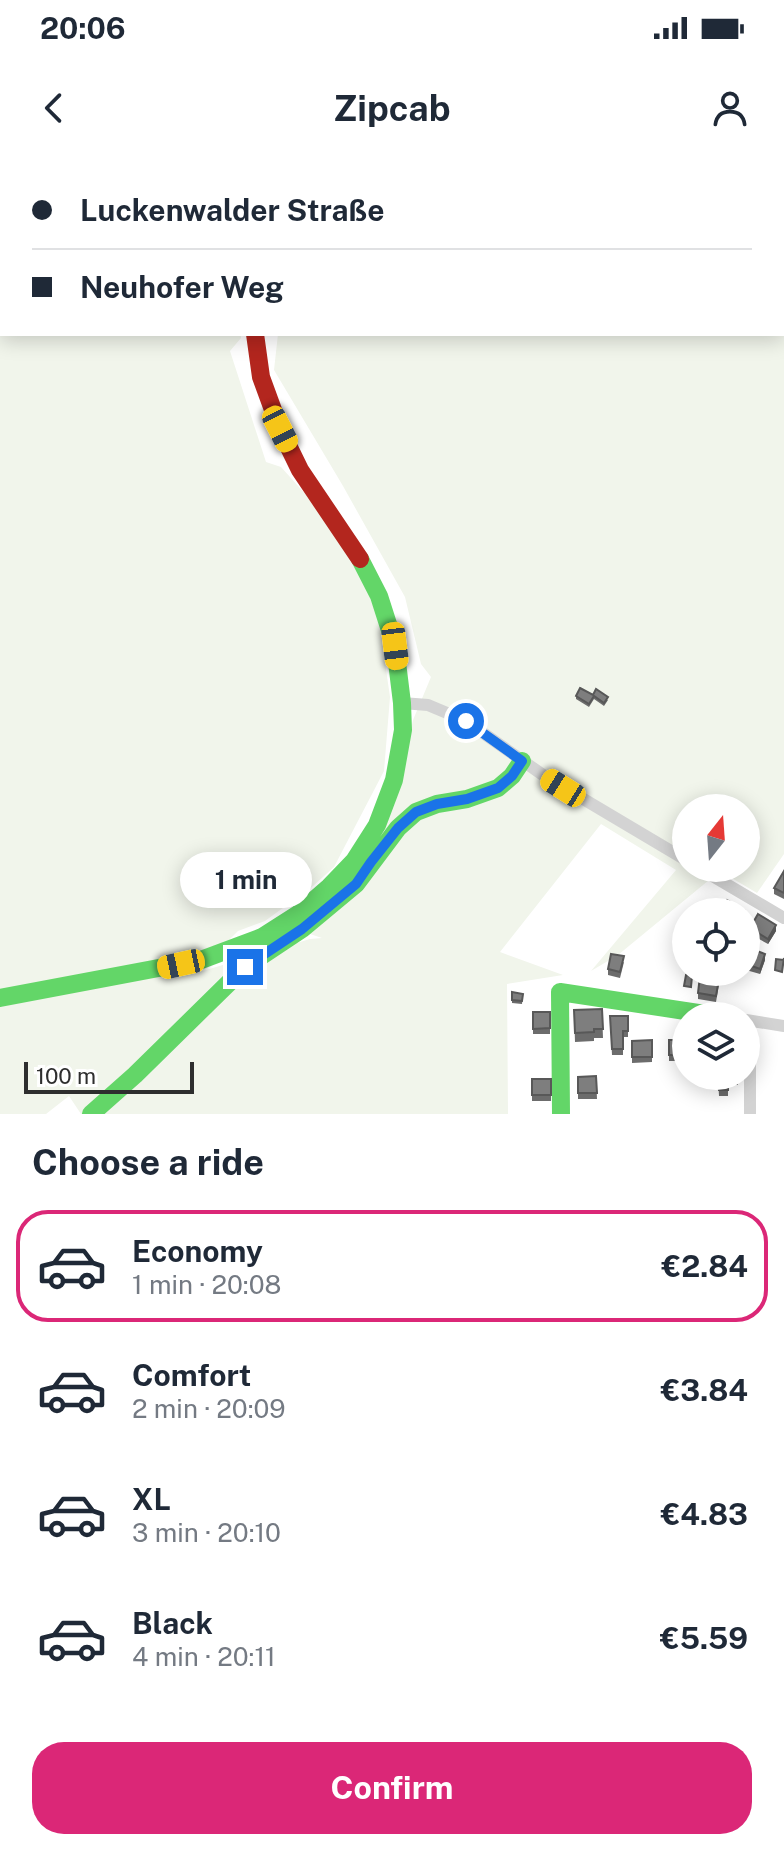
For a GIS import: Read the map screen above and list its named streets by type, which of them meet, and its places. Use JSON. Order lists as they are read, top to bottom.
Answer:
{
  "scale_bar": "100 m",
  "north": "top",
  "page": {
    "status": "20:06",
    "header": "Zipcab",
    "banner": ["Luckenwalder Straße", "Neuhofer Weg"],
    "bubble": "1 min",
    "scale": "100 m",
    "heading": "Choose a ride",
    "list": [
      {
        "name": "Economy",
        "note": "1 min · 20:08",
        "value": "€2.84"
      },
      {
        "name": "Comfort",
        "note": "2 min · 20:09",
        "value": "€3.84"
      },
      {
        "name": "XL",
        "note": "3 min · 20:10",
        "value": "€4.83"
      },
      {
        "name": "Black",
        "note": "4 min · 20:11",
        "value": "€5.59"
      }
    ],
    "buttons": "Confirm"
  }
}
